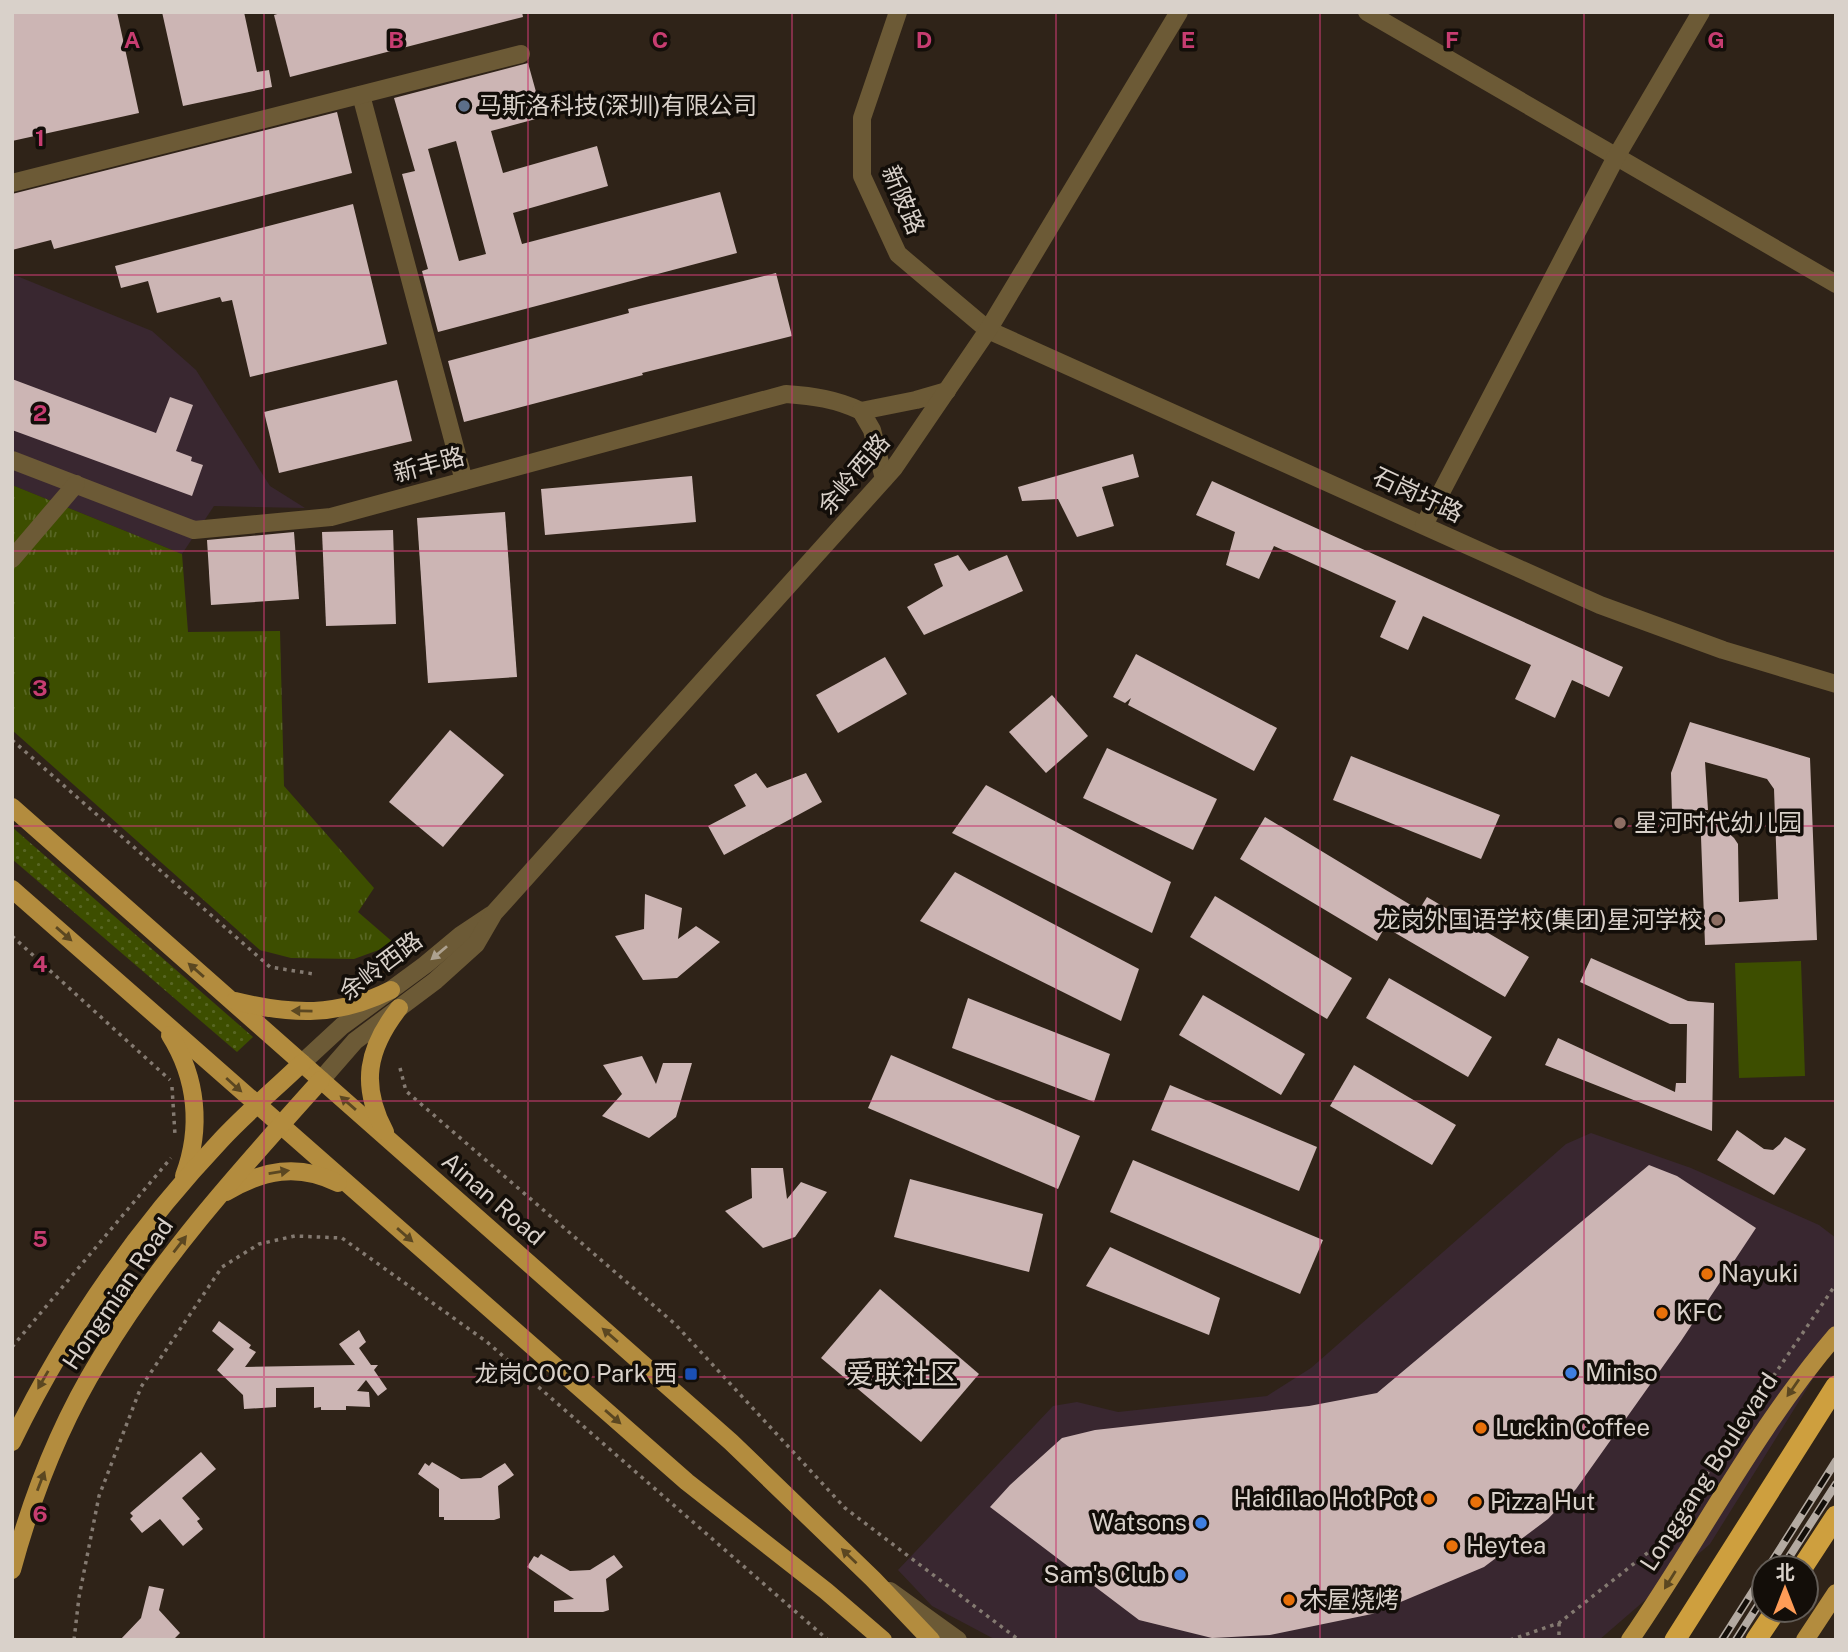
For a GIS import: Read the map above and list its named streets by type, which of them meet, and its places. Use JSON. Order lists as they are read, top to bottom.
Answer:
{
  "streets": {
    "main road": ["Ainan Road", "Hongmian Road", "Longgang Boulevard"],
    "street": [
      "新陂路",
      "新丰路",
      "余岭西路",
      "石岗圩路"
    ]
  },
  "crossings": [
    ["新陂路", "余岭西路"],
    ["新陂路", "石岗圩路"],
    ["余岭西路", "石岗圩路"],
    ["余岭西路", "Ainan Road"],
    ["余岭西路", "Hongmian Road"],
    ["Ainan Road", "Hongmian Road"]
  ],
  "one_way": ["Longgang Boulevard"],
  "districts": ["爱联社区"],
  "places": {
    "other": [
      "马斯洛科技(深圳)有限公司",
      "星河时代幼儿园",
      "龙岗外国语学校(集团)星河学校",
      "Nayuki",
      "KFC",
      "Miniso",
      "Luckin Coffee",
      "Haidilao Hot Pot",
      "Pizza Hut",
      "Watsons",
      "Heytea",
      "Sam's Club",
      "木屋烧烤"
    ],
    "transit": ["龙岗COCO Park 西"]
  },
  "north": "top",
  "grid": {
    "columns": [
      "A",
      "B",
      "C",
      "D",
      "E",
      "F",
      "G"
    ],
    "rows": [
      "1",
      "2",
      "3",
      "4",
      "5",
      "6"
    ]
  }
}
